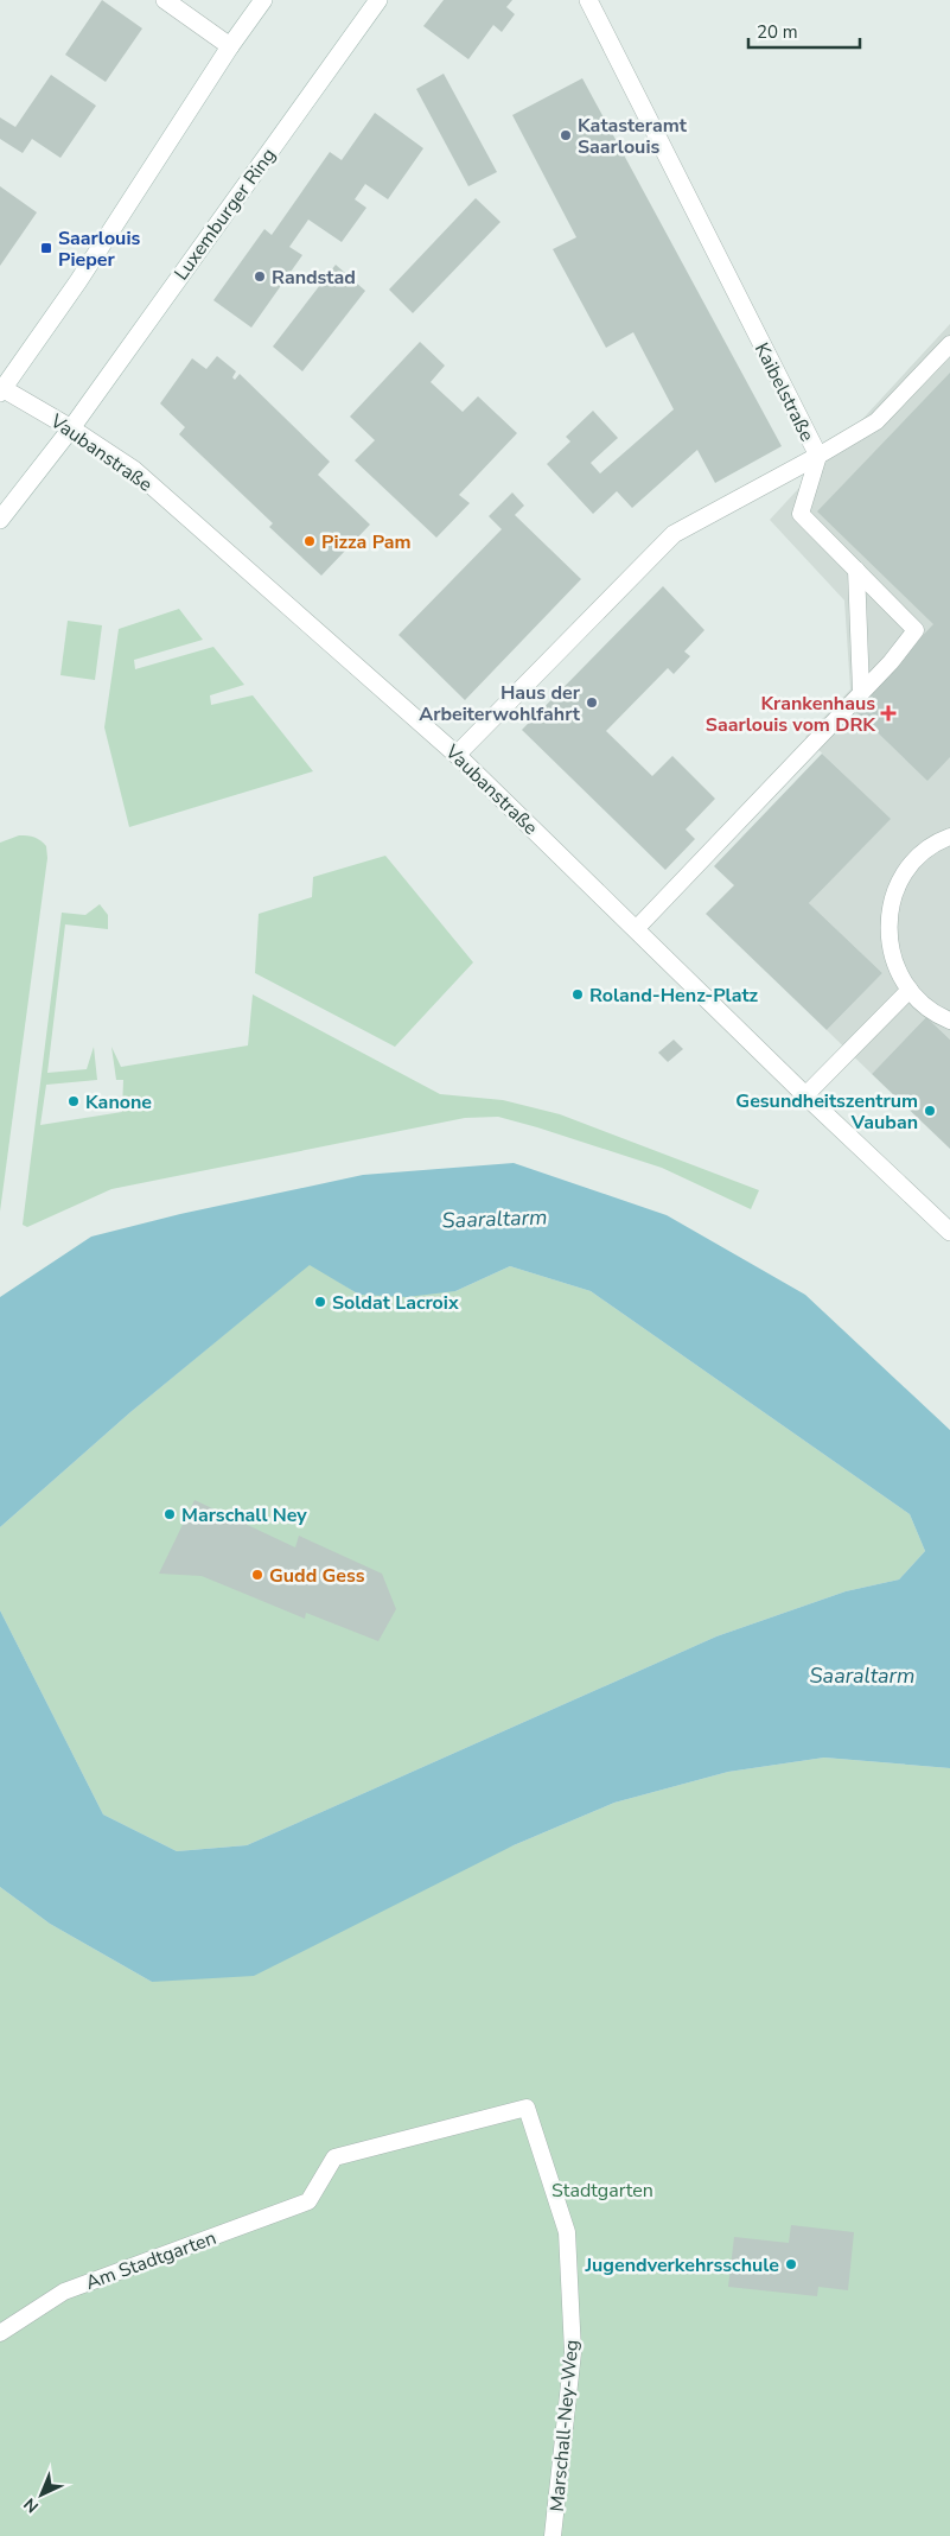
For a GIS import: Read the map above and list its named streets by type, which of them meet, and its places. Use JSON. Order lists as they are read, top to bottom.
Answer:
{
  "streets": {
    "street": ["Luxemburger Ring", "Kaibelstraße", "Vaubanstraße"],
    "lane": ["Am Stadtgarten", "Marschall-Ney-Weg"]
  },
  "crossings": [
    ["Luxemburger Ring", "Vaubanstraße"],
    ["Kaibelstraße", "Vaubanstraße"],
    ["Am Stadtgarten", "Marschall-Ney-Weg"]
  ],
  "water": ["Saaraltarm"],
  "parks": ["Stadtgarten"],
  "places": {
    "other": [
      "Katasteramt Saarlouis",
      "Randstad",
      "Pizza Pam",
      "Haus der Arbeiterwohlfahrt",
      "Roland-Henz-Platz",
      "Kanone",
      "Gesundheitszentrum Vauban",
      "Soldat Lacroix",
      "Marschall Ney",
      "Gudd Gess",
      "Jugendverkehrsschule"
    ],
    "transit": ["Saarlouis Pieper"],
    "health": ["Krankenhaus Saarlouis vom DRK"]
  },
  "scale_bar": "20 m",
  "north": "bottom left"
}
